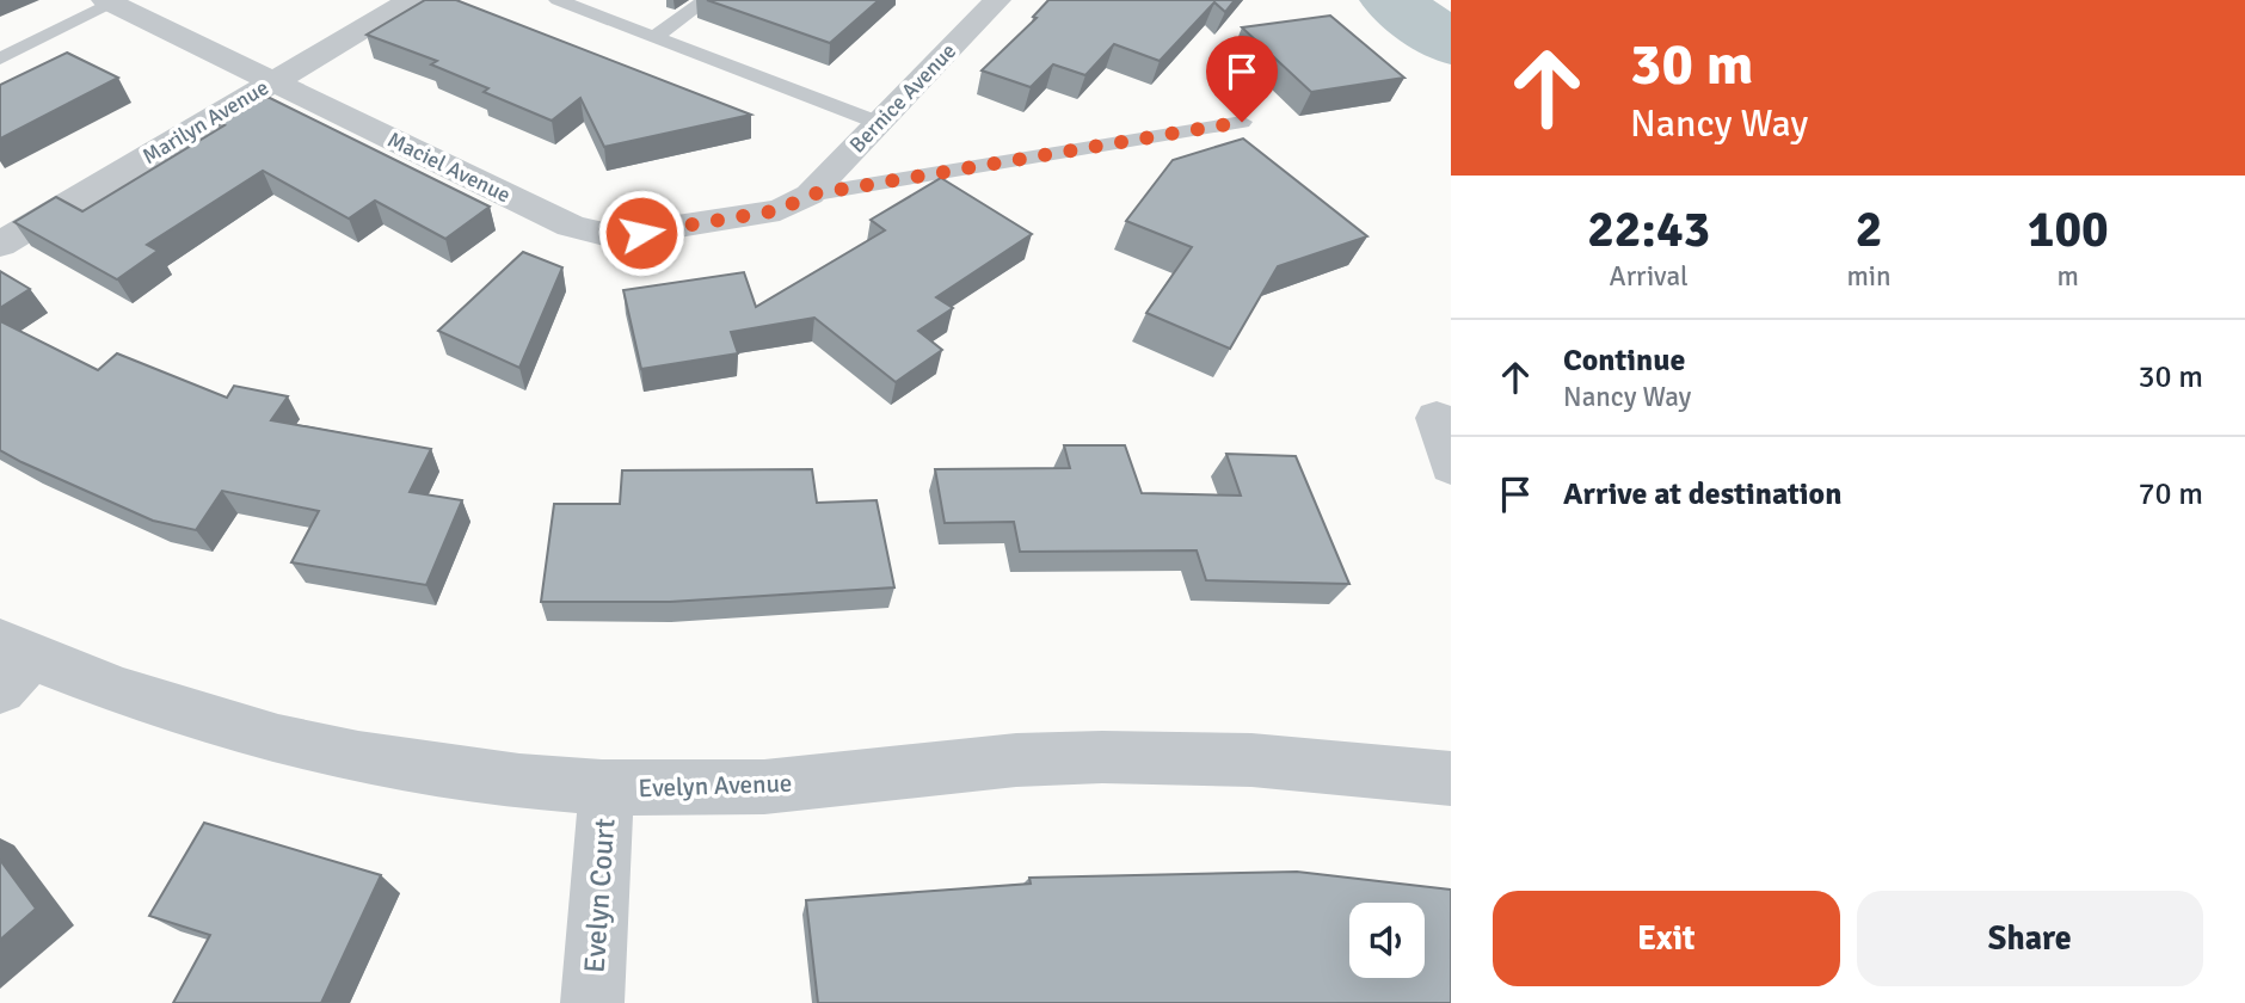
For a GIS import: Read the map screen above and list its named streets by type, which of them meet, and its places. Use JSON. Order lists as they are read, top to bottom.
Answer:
{
  "streets": {
    "street": [
      "Bernice Avenue",
      "Marilyn Avenue",
      "Maciel Avenue",
      "Evelyn Avenue",
      "Evelyn Court"
    ]
  },
  "crossings": [
    ["Bernice Avenue", "Maciel Avenue"],
    ["Marilyn Avenue", "Maciel Avenue"],
    ["Evelyn Avenue", "Evelyn Court"]
  ],
  "page": {
    "turn": ["30 m", "Nancy Way"],
    "eta": [
      "22:43",
      "Arrival",
      "2",
      "min",
      "100",
      "m"
    ],
    "list": [
      {
        "name": "Continue",
        "note": "Nancy Way",
        "value": "30 m"
      },
      {
        "name": "Arrive at destination",
        "value": "70 m"
      }
    ],
    "buttons": ["Exit", "Share"]
  }
}
